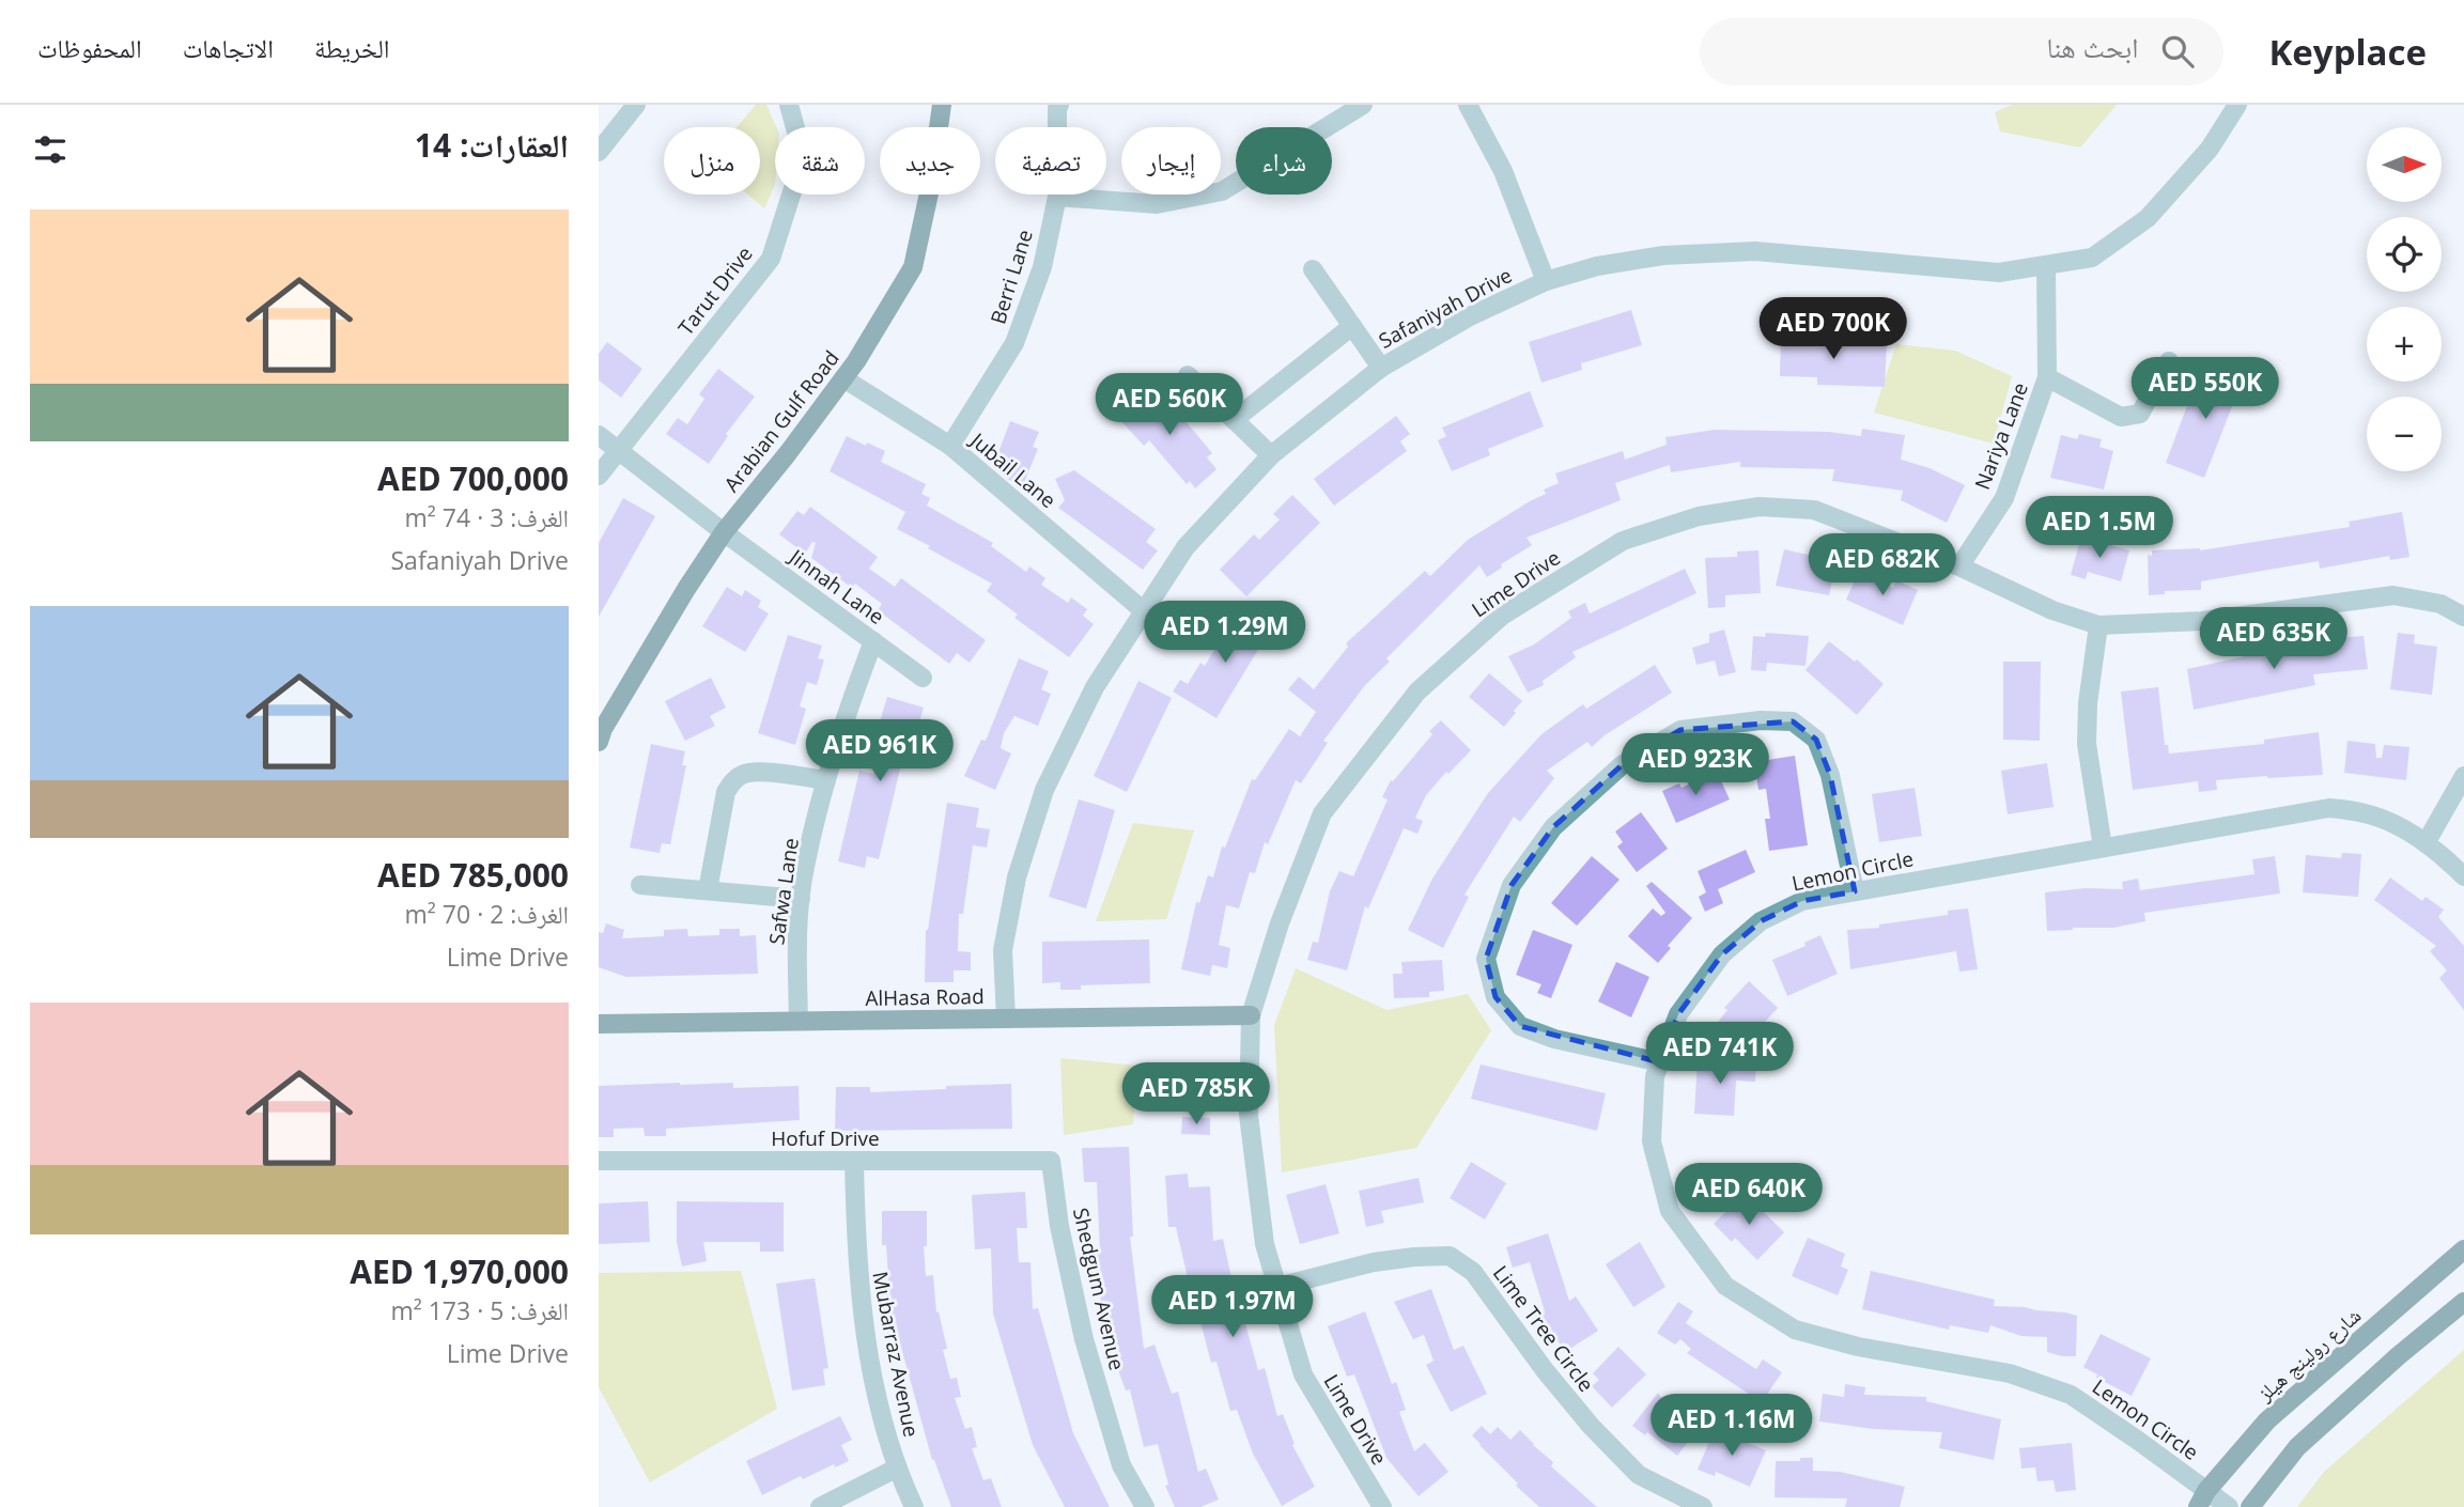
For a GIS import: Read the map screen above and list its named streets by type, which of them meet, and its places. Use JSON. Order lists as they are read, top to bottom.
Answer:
{
  "streets": {
    "main road": ["Arabian Gulf Road", "AlHasa Road", "شارع رولينج هيلز"],
    "street": [
      "Berri Lane",
      "Tarut Drive",
      "Safaniyah Drive",
      "Nariya Lane",
      "Jubail Lane",
      "Lime Drive",
      "Jinnah Lane",
      "Lemon Circle",
      "Safwa Lane",
      "Hofuf Drive",
      "Shedgum Avenue",
      "Lime Tree Circle",
      "Mubarraz Avenue"
    ]
  },
  "crossings": [
    ["Berri Lane", "Jubail Lane"],
    ["Tarut Drive", "Jinnah Lane"],
    ["Safaniyah Drive", "Nariya Lane"],
    ["Safaniyah Drive", "Jubail Lane"],
    ["Safaniyah Drive", "AlHasa Road"],
    ["Arabian Gulf Road", "Jubail Lane"],
    ["Arabian Gulf Road", "Jinnah Lane"],
    ["Nariya Lane", "Lime Drive"],
    ["Lime Drive", "AlHasa Road"],
    ["Lime Drive", "Lime Tree Circle"],
    ["Jinnah Lane", "Safwa Lane"],
    ["Lemon Circle", "شارع رولينج هيلز"],
    ["Safwa Lane", "AlHasa Road"],
    ["Hofuf Drive", "Shedgum Avenue"],
    ["Hofuf Drive", "Mubarraz Avenue"]
  ],
  "north": "right",
  "page": {
    "header": "Keyplace",
    "search": "ابحث هنا",
    "nav": ["الخريطة", "الاتجاهات", "المحفوظات"],
    "heading": "العقارات: 14",
    "map_buttons": ["+", "−"],
    "chip": [
      "شراء",
      "إيجار",
      "تصفية",
      "جديد",
      "شقة",
      "منزل"
    ],
    "list": [
      {
        "name": "AED 700,000",
        "note": "الغرف: 3 · 74 m² · Safaniyah Drive"
      },
      {
        "name": "AED 785,000",
        "note": "الغرف: 2 · 70 m² · Lime Drive"
      },
      {
        "name": "AED 1,970,000",
        "note": "الغرف: 5 · 173 m² · Lime Drive"
      }
    ],
    "price": [
      "AED 700K",
      "AED 550K",
      "AED 560K",
      "AED 1.5M",
      "AED 682K",
      "AED 1.29M",
      "AED 635K",
      "AED 961K",
      "AED 923K",
      "AED 741K",
      "AED 785K",
      "AED 640K",
      "AED 1.97M",
      "AED 1.16M"
    ]
  }
}
